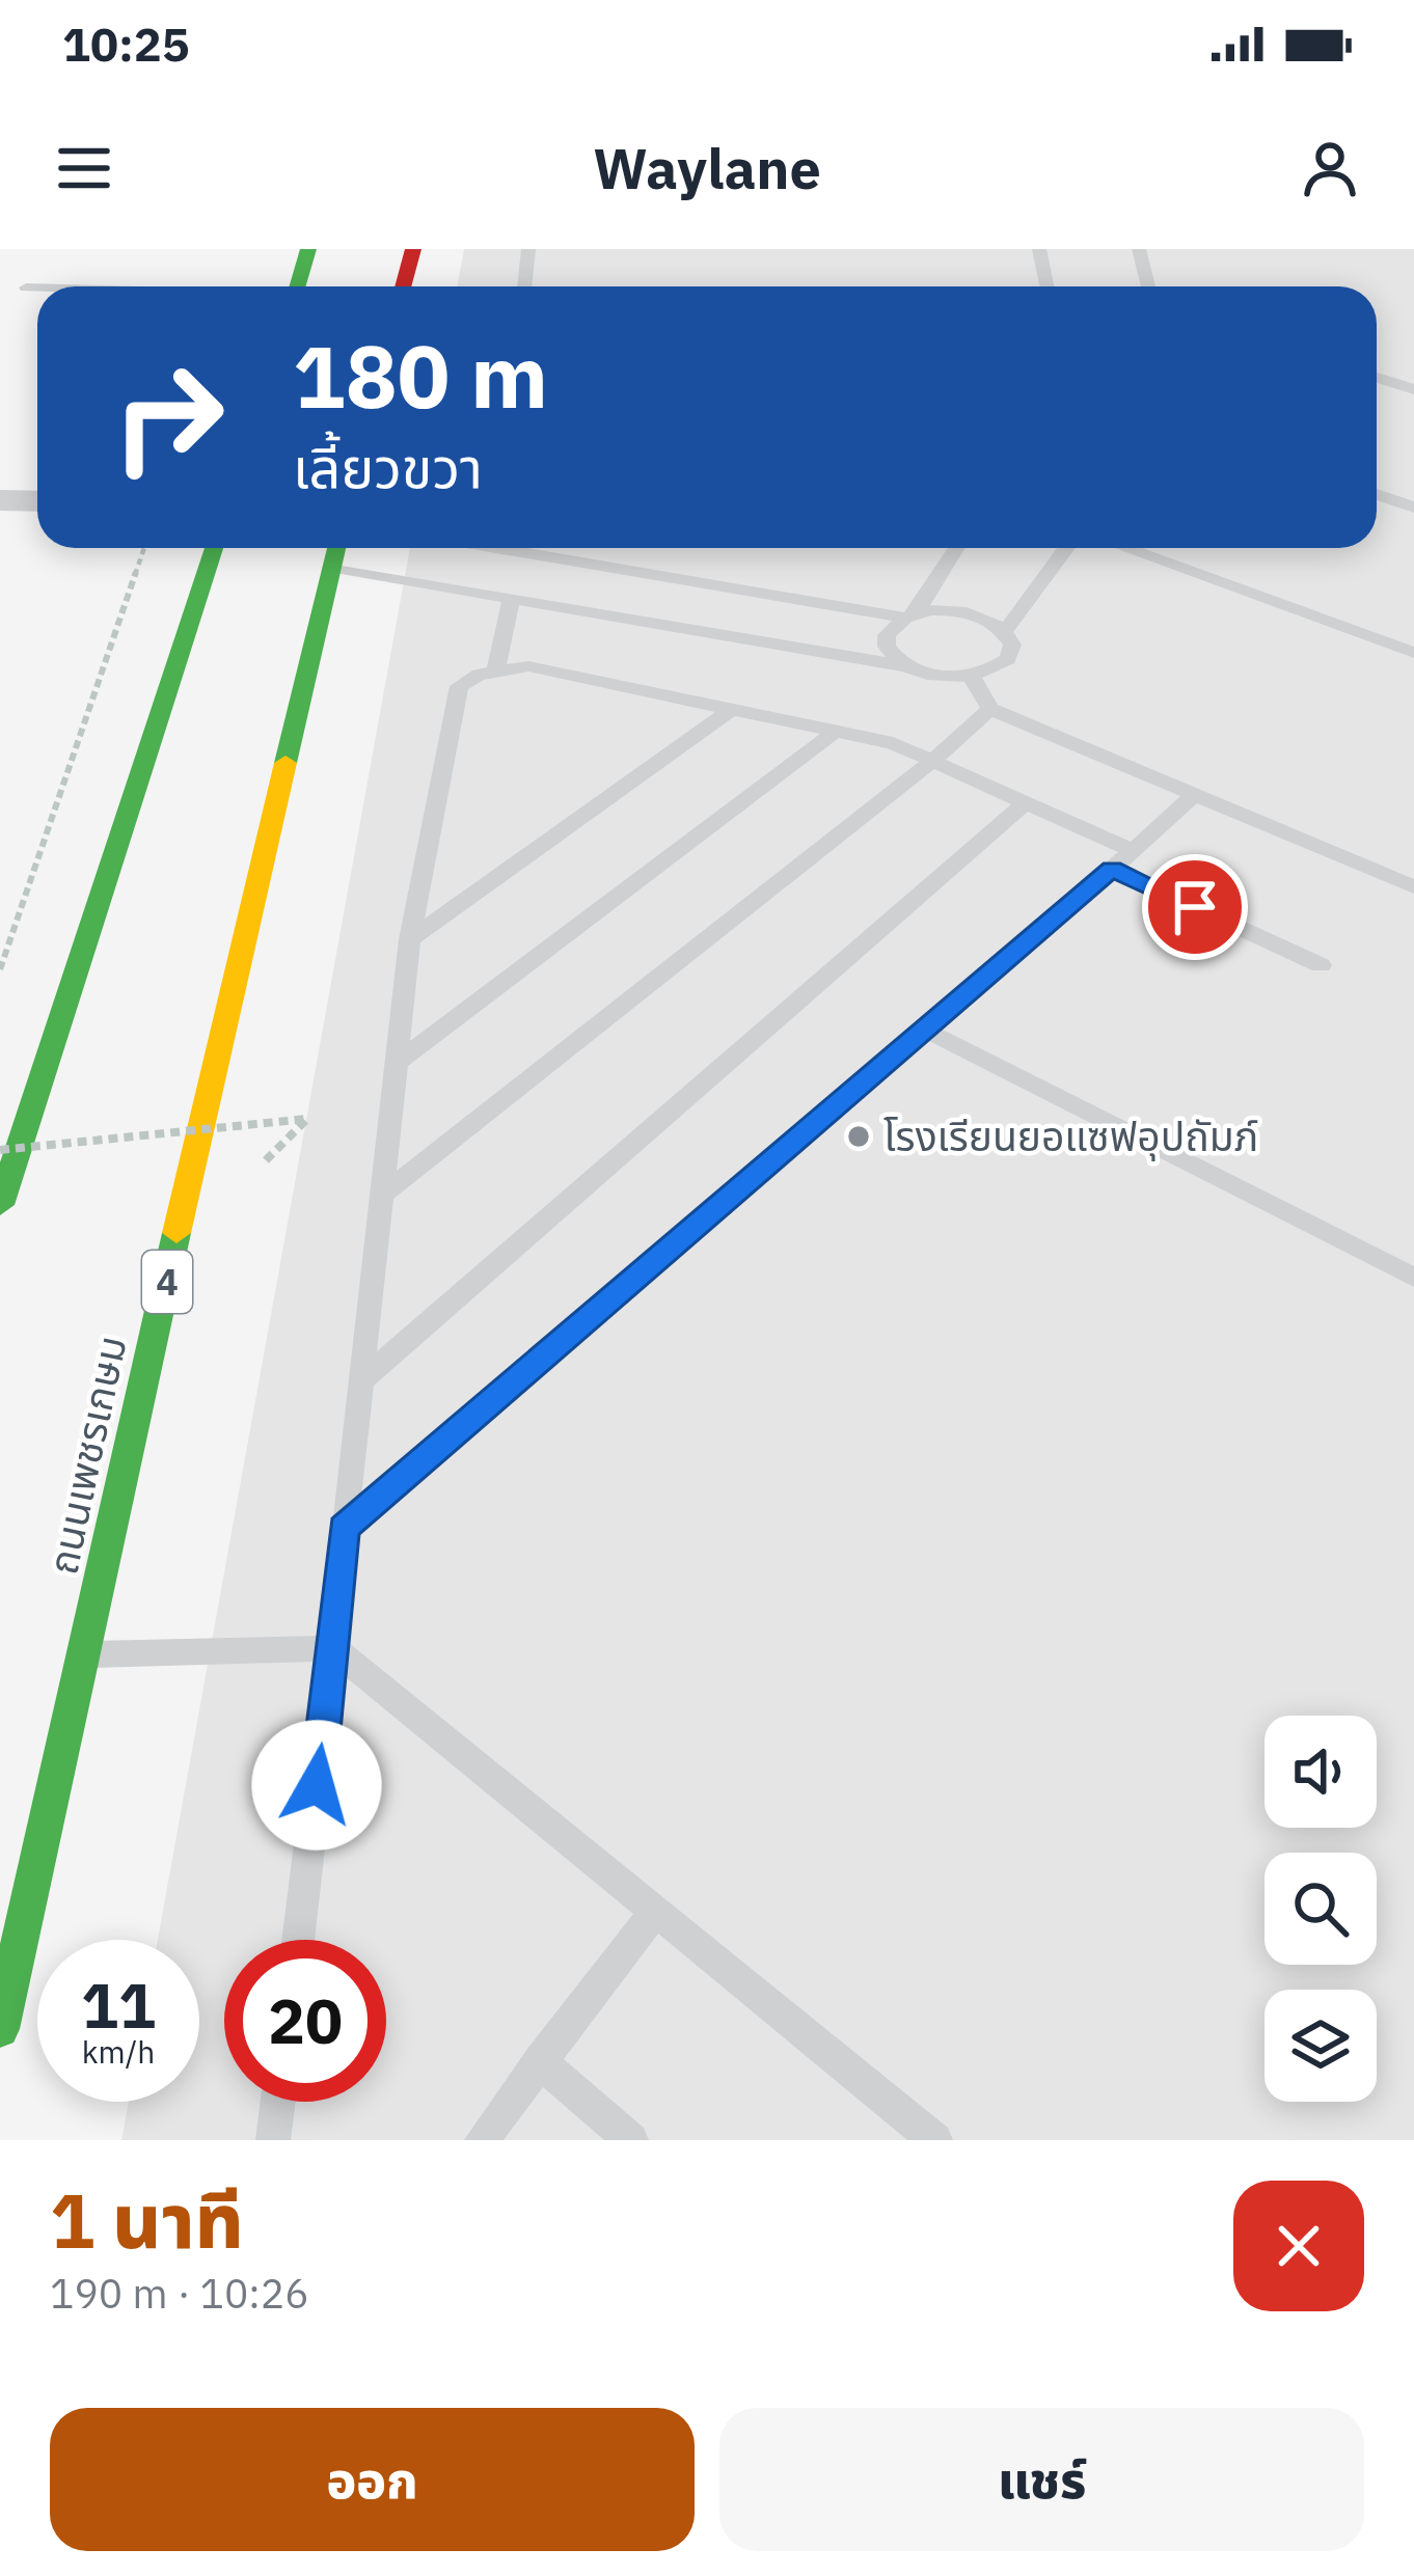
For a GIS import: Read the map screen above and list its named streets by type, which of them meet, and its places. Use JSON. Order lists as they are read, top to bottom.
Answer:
{
  "streets": {
    "main road": ["4", "ถนนเพชรเกษม"]
  },
  "places": ["โรงเรียนยอแซฟอุปถัมภ์"],
  "page": {
    "status": "10:25",
    "header": "Waylane",
    "turn": ["180 m", "เลี้ยวขวา"],
    "speed": "11 km/h",
    "limit": "20",
    "heading": ["1 นาที", "190 m · 10:26"],
    "buttons": ["ออก", "แชร์"]
  }
}
